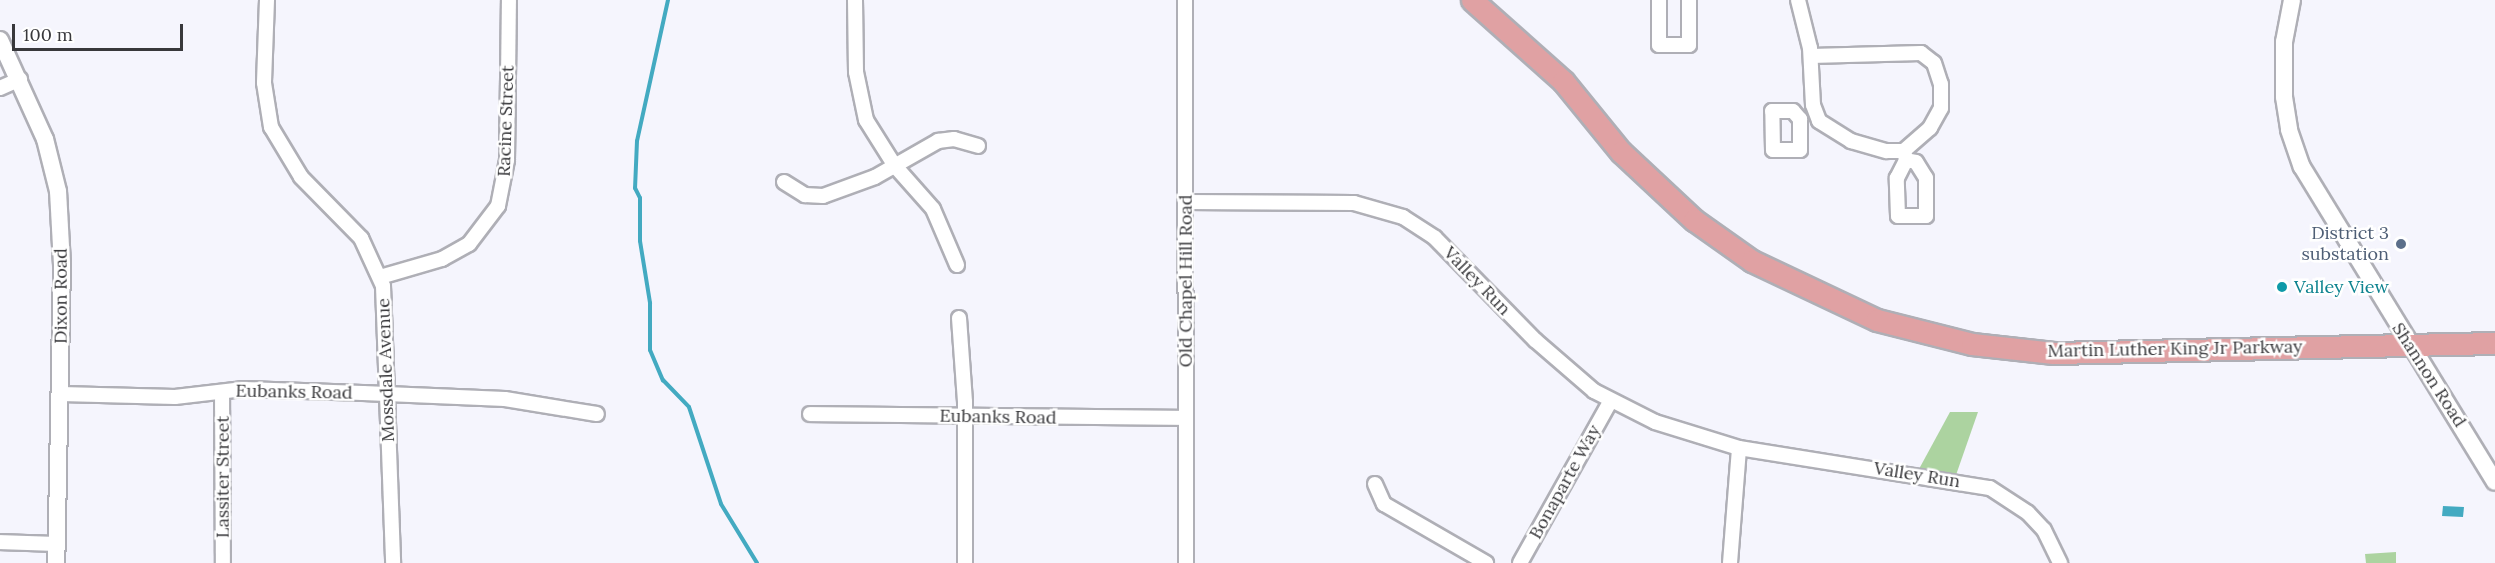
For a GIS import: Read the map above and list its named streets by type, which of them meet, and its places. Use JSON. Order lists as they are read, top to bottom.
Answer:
{
  "streets": {
    "main road": ["Martin Luther King Jr Parkway"],
    "street": [
      "Racine Street",
      "Old Chapel Hill Road",
      "Valley Run",
      "Dixon Road",
      "Mossdale Avenue",
      "Shannon Road",
      "Eubanks Road",
      "Lassiter Street",
      "Bonaparte Way"
    ]
  },
  "crossings": [
    ["Racine Street", "Mossdale Avenue"],
    ["Old Chapel Hill Road", "Valley Run"],
    ["Old Chapel Hill Road", "Eubanks Road"],
    ["Valley Run", "Bonaparte Way"],
    ["Dixon Road", "Eubanks Road"],
    ["Martin Luther King Jr Parkway", "Shannon Road"],
    ["Mossdale Avenue", "Eubanks Road"],
    ["Eubanks Road", "Lassiter Street"]
  ],
  "places": ["District 3 substation", "Valley View"],
  "scale_bar": "100 m"
}
